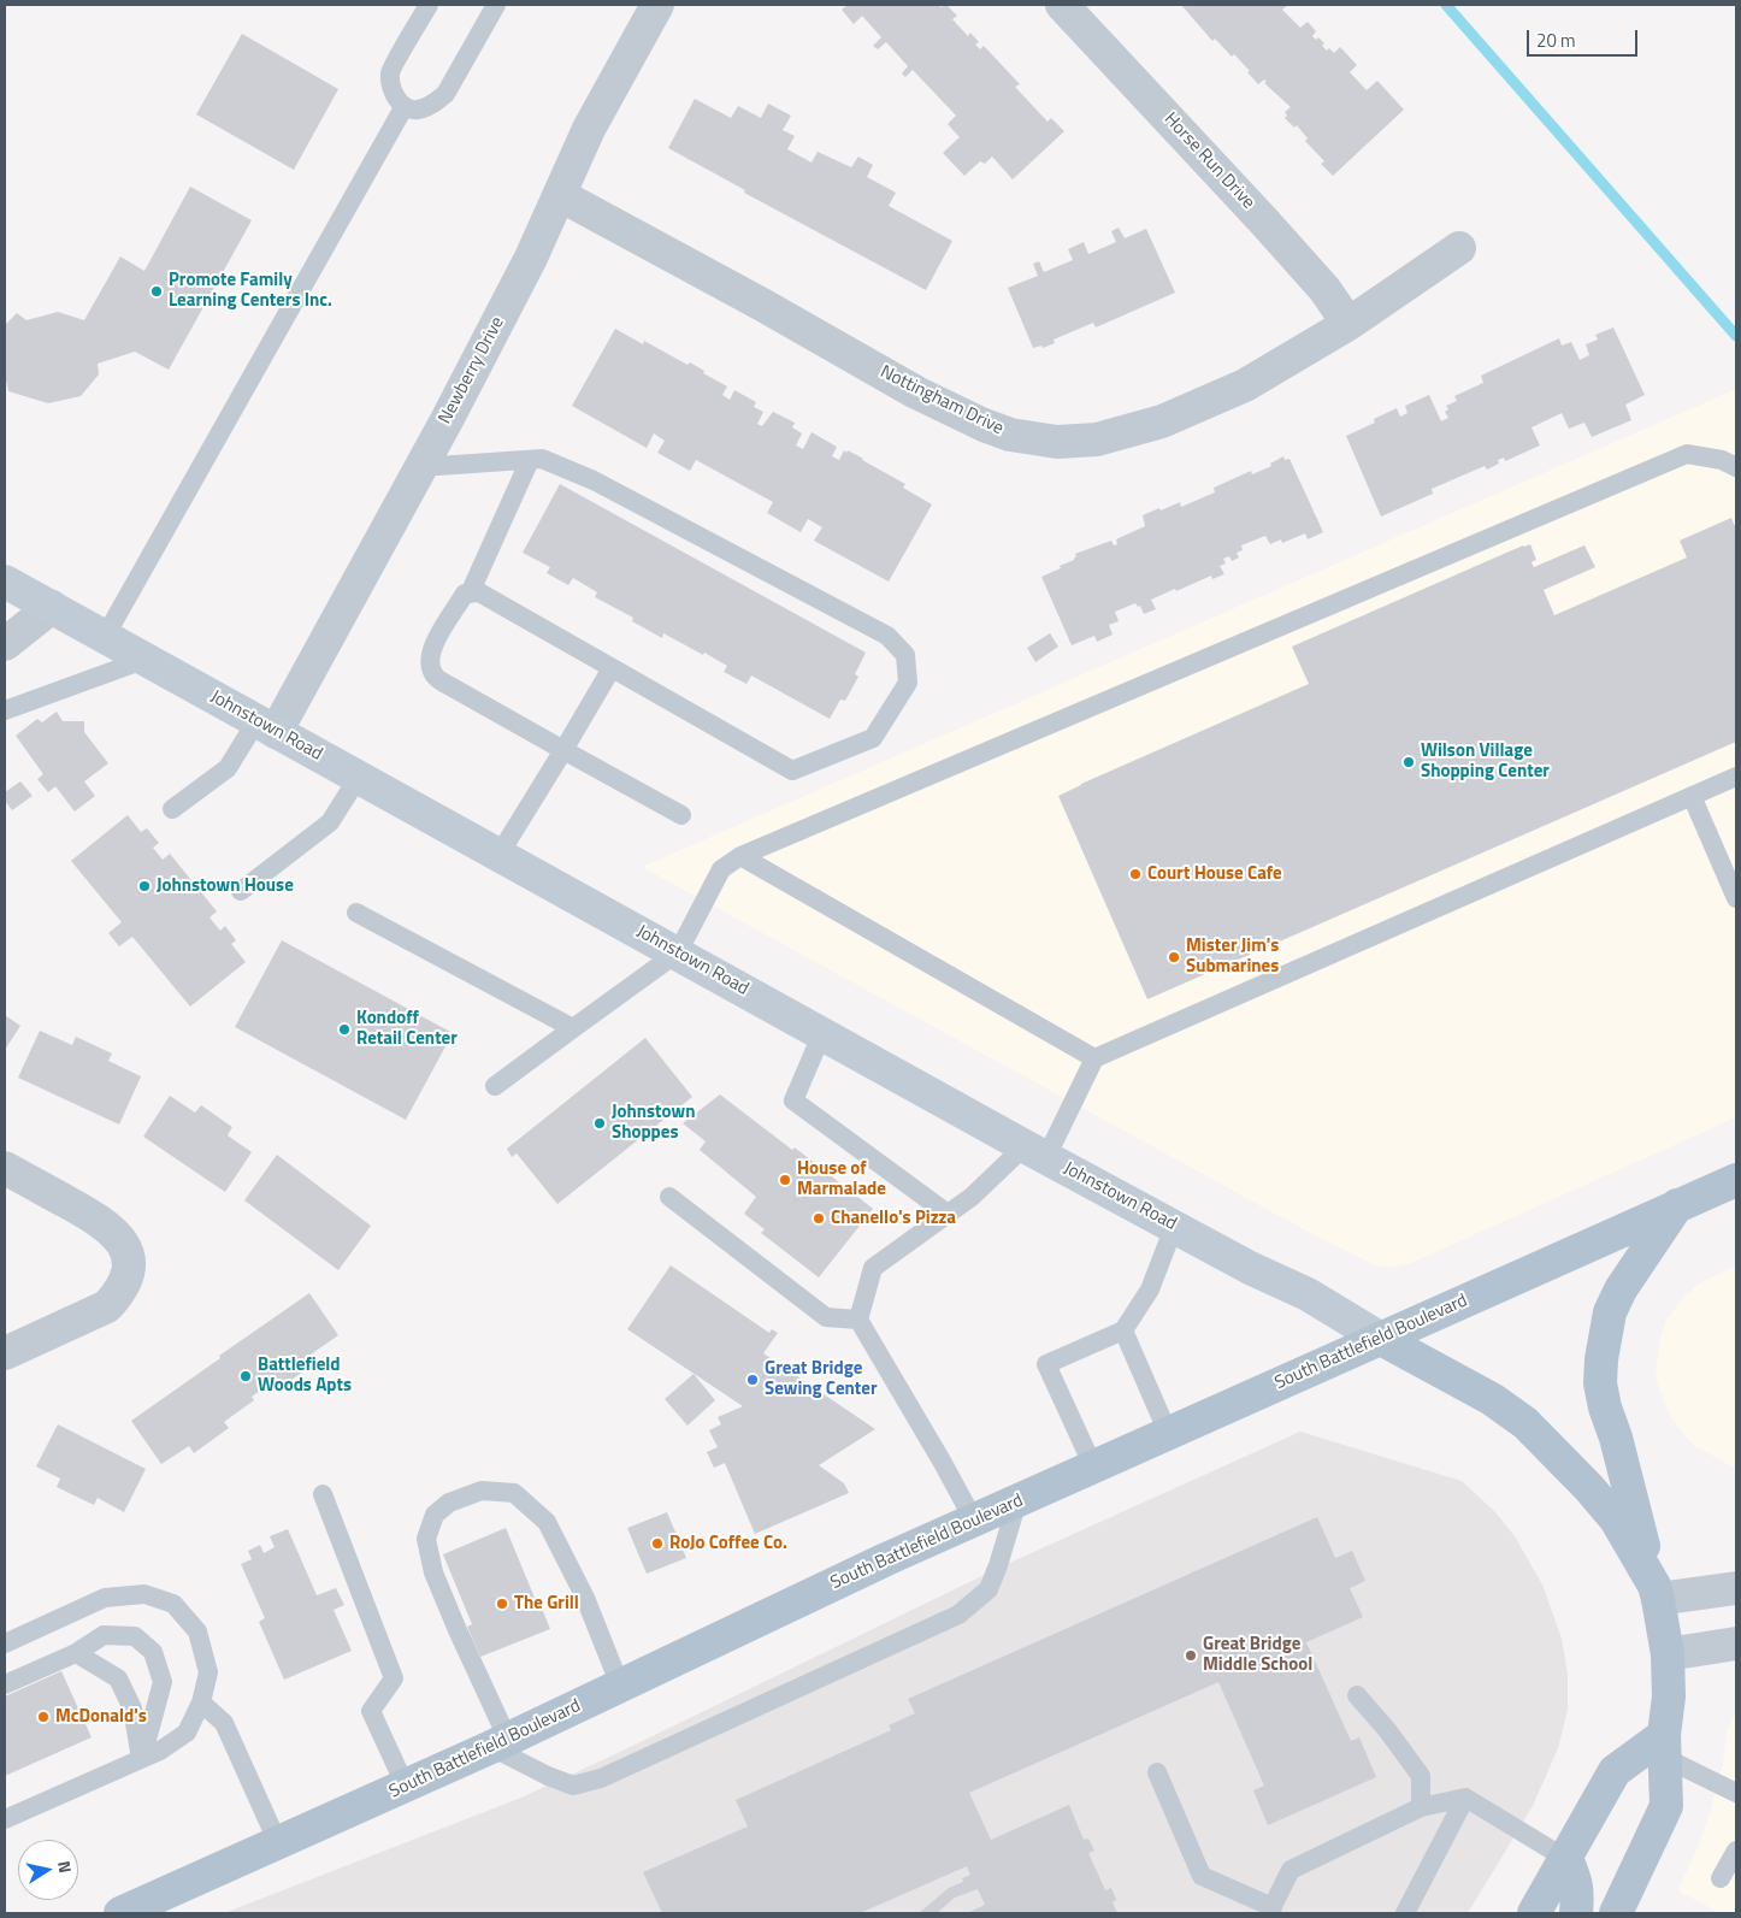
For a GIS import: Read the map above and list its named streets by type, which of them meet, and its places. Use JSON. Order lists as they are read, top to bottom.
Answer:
{
  "streets": {
    "main road": ["Johnstown Road", "South Battlefield Boulevard"],
    "street": ["Horse Run Drive", "Newberry Drive", "Nottingham Drive"]
  },
  "crossings": [
    ["Horse Run Drive", "Nottingham Drive"],
    ["Newberry Drive", "Nottingham Drive"],
    ["Newberry Drive", "Johnstown Road"],
    ["Johnstown Road", "South Battlefield Boulevard"]
  ],
  "places": [
    "Promote Family Learning Centers Inc.",
    "Wilson Village Shopping Center",
    "Court House Cafe",
    "Johnstown House",
    "Mister Jim's Submarines",
    "Kondoff Retail Center",
    "Johnstown Shoppes",
    "House of Marmalade",
    "Chanello's Pizza",
    "Battlefield Woods Apts",
    "Great Bridge Sewing Center",
    "RoJo Coffee Co.",
    "The Grill",
    "Great Bridge Middle School",
    "McDonald's"
  ],
  "scale_bar": "20 m",
  "north": "right"
}
